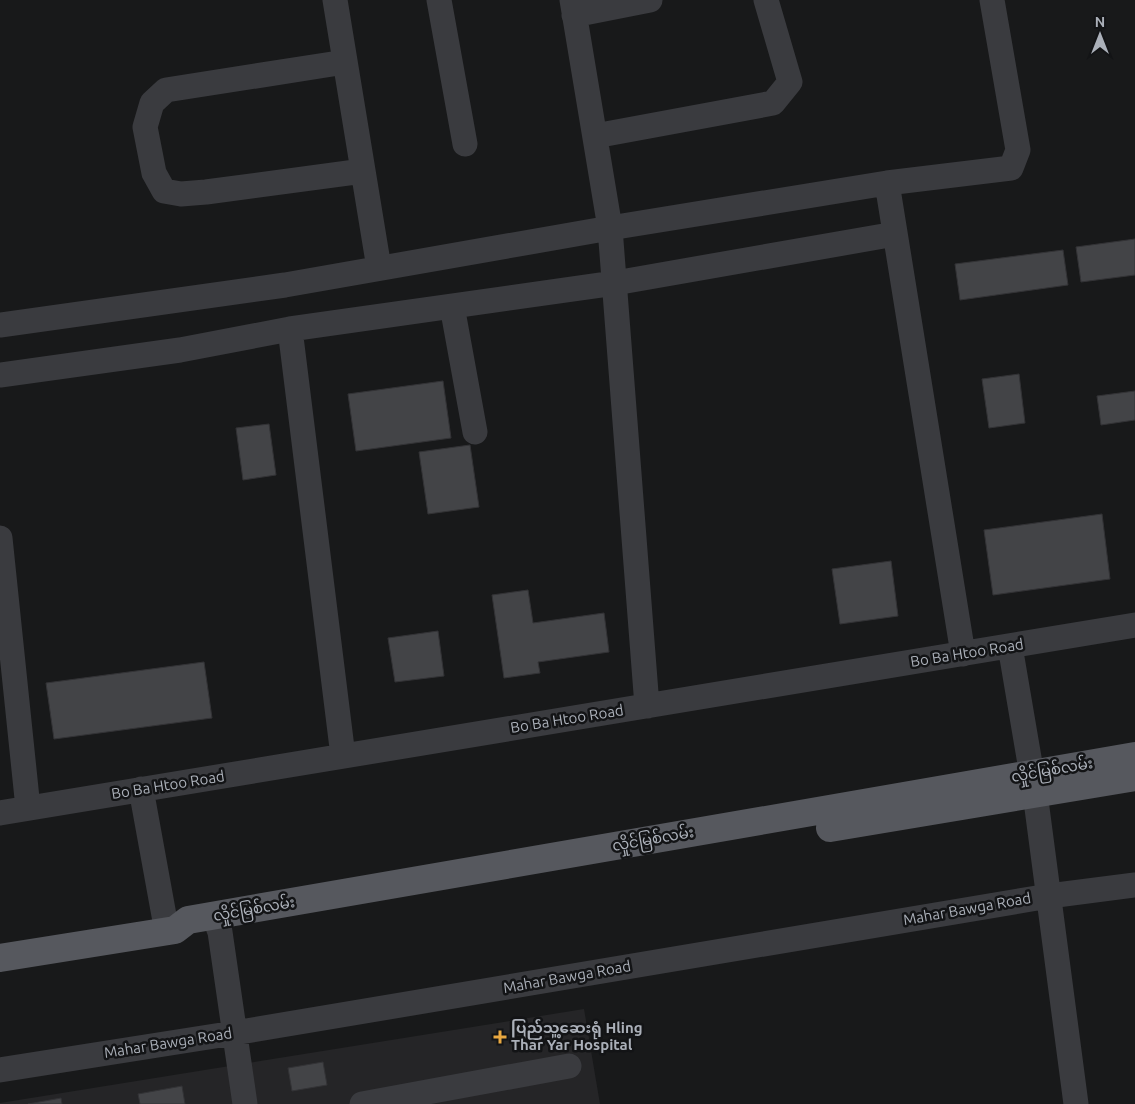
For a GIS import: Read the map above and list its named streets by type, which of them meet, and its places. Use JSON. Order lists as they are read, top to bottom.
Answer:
{
  "streets": {
    "main road": ["လှိုင်မြစ်လမ်း"],
    "street": ["Bo Ba Htoo Road", "Mahar Bawga Road"]
  },
  "places": {
    "health": ["ပြည်သူ့ဆေးရုံ Hling Thar Yar Hospital"]
  },
  "north": "top"
}
